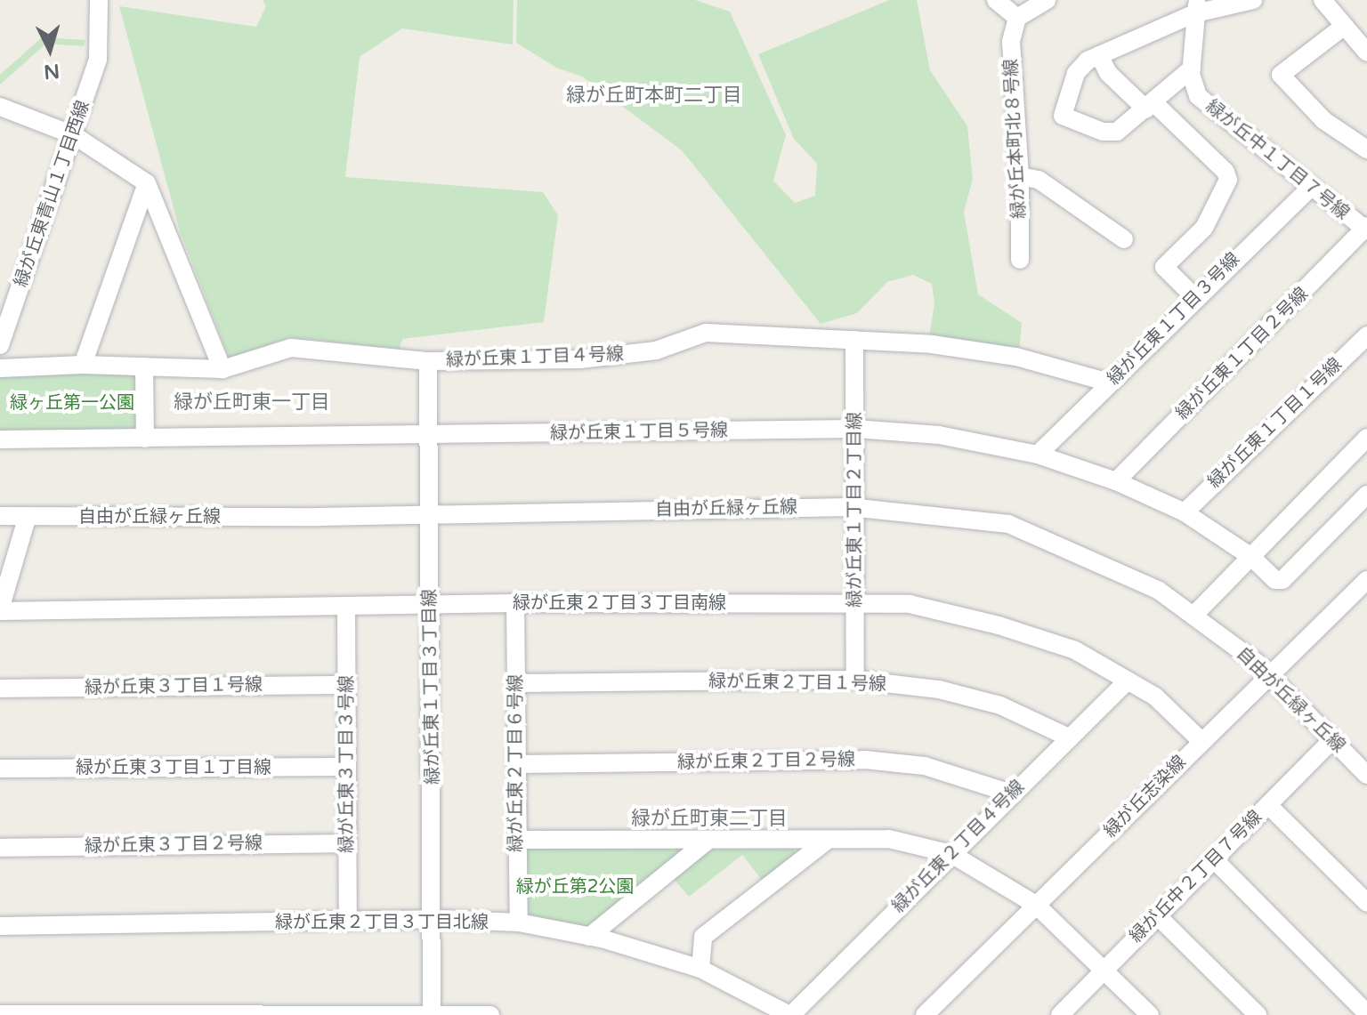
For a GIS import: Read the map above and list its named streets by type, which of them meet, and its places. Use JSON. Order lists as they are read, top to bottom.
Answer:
{
  "streets": {
    "street": [
      "緑が丘本町北８号線",
      "緑が丘中１丁目７号線",
      "緑が丘東青山１丁目西線",
      "緑が丘東１丁目３号線",
      "緑が丘東１丁目２号線",
      "緑が丘東１丁目４号線",
      "緑が丘東１丁目１号線",
      "緑が丘東１丁目５号線",
      "自由が丘緑ヶ丘線",
      "緑が丘東１丁目２丁目線",
      "緑が丘東２丁目３丁目南線",
      "緑が丘東２丁目１号線",
      "緑が丘東３丁目１号線",
      "緑が丘東１丁目３丁目線",
      "緑が丘東２丁目２号線",
      "緑が丘東２丁目６号線",
      "緑が丘東３丁目３号線",
      "緑が丘東３丁目１丁目線",
      "緑が丘志染線",
      "緑が丘東３丁目２号線",
      "緑が丘東２丁目４号線",
      "緑が丘中２丁目７号線",
      "緑が丘東２丁目３丁目北線"
    ]
  },
  "crossings": [
    ["緑が丘中１丁目７号線", "緑が丘東１丁目３号線"],
    ["緑が丘中１丁目７号線", "緑が丘東１丁目２号線"],
    ["緑が丘東１丁目３号線", "緑が丘東１丁目４号線"],
    ["緑が丘東１丁目３号線", "緑が丘東１丁目５号線"],
    ["緑が丘東１丁目２号線", "緑が丘東１丁目５号線"],
    ["緑が丘東１丁目４号線", "緑が丘東１丁目２丁目線"],
    ["緑が丘東１丁目４号線", "緑が丘東１丁目３丁目線"],
    ["緑が丘東１丁目１号線", "緑が丘東１丁目５号線"],
    ["緑が丘東１丁目５号線", "緑が丘東１丁目２丁目線"],
    ["緑が丘東１丁目５号線", "緑が丘東１丁目３丁目線"],
    ["自由が丘緑ヶ丘線", "緑が丘東１丁目２丁目線"],
    ["自由が丘緑ヶ丘線", "緑が丘東１丁目３丁目線"],
    ["自由が丘緑ヶ丘線", "緑が丘志染線"],
    ["自由が丘緑ヶ丘線", "緑が丘中２丁目７号線"],
    ["緑が丘東１丁目２丁目線", "緑が丘東２丁目３丁目南線"],
    ["緑が丘東１丁目２丁目線", "緑が丘東２丁目１号線"],
    ["緑が丘東２丁目３丁目南線", "緑が丘東１丁目３丁目線"],
    ["緑が丘東２丁目３丁目南線", "緑が丘東２丁目６号線"],
    ["緑が丘東２丁目３丁目南線", "緑が丘東３丁目３号線"],
    ["緑が丘東２丁目３丁目南線", "緑が丘志染線"],
    ["緑が丘東２丁目３丁目南線", "緑が丘東２丁目４号線"],
    ["緑が丘東２丁目１号線", "緑が丘東２丁目６号線"],
    ["緑が丘東２丁目１号線", "緑が丘東２丁目４号線"],
    ["緑が丘東３丁目１号線", "緑が丘東３丁目３号線"],
    ["緑が丘東１丁目３丁目線", "緑が丘東２丁目３丁目北線"],
    ["緑が丘東２丁目２号線", "緑が丘東２丁目６号線"],
    ["緑が丘東２丁目２号線", "緑が丘東２丁目４号線"],
    ["緑が丘東２丁目６号線", "緑が丘東２丁目３丁目北線"],
    ["緑が丘東３丁目３号線", "緑が丘東３丁目１丁目線"],
    ["緑が丘東３丁目３号線", "緑が丘東３丁目２号線"],
    ["緑が丘東３丁目３号線", "緑が丘東２丁目３丁目北線"],
    ["緑が丘東２丁目４号線", "緑が丘東２丁目３丁目北線"]
  ],
  "districts": ["緑が丘町本町二丁目", "緑が丘町東一丁目", "緑が丘町東二丁目"],
  "parks": ["緑ヶ丘第一公園", "緑が丘第2公園"],
  "north": "bottom"
}
